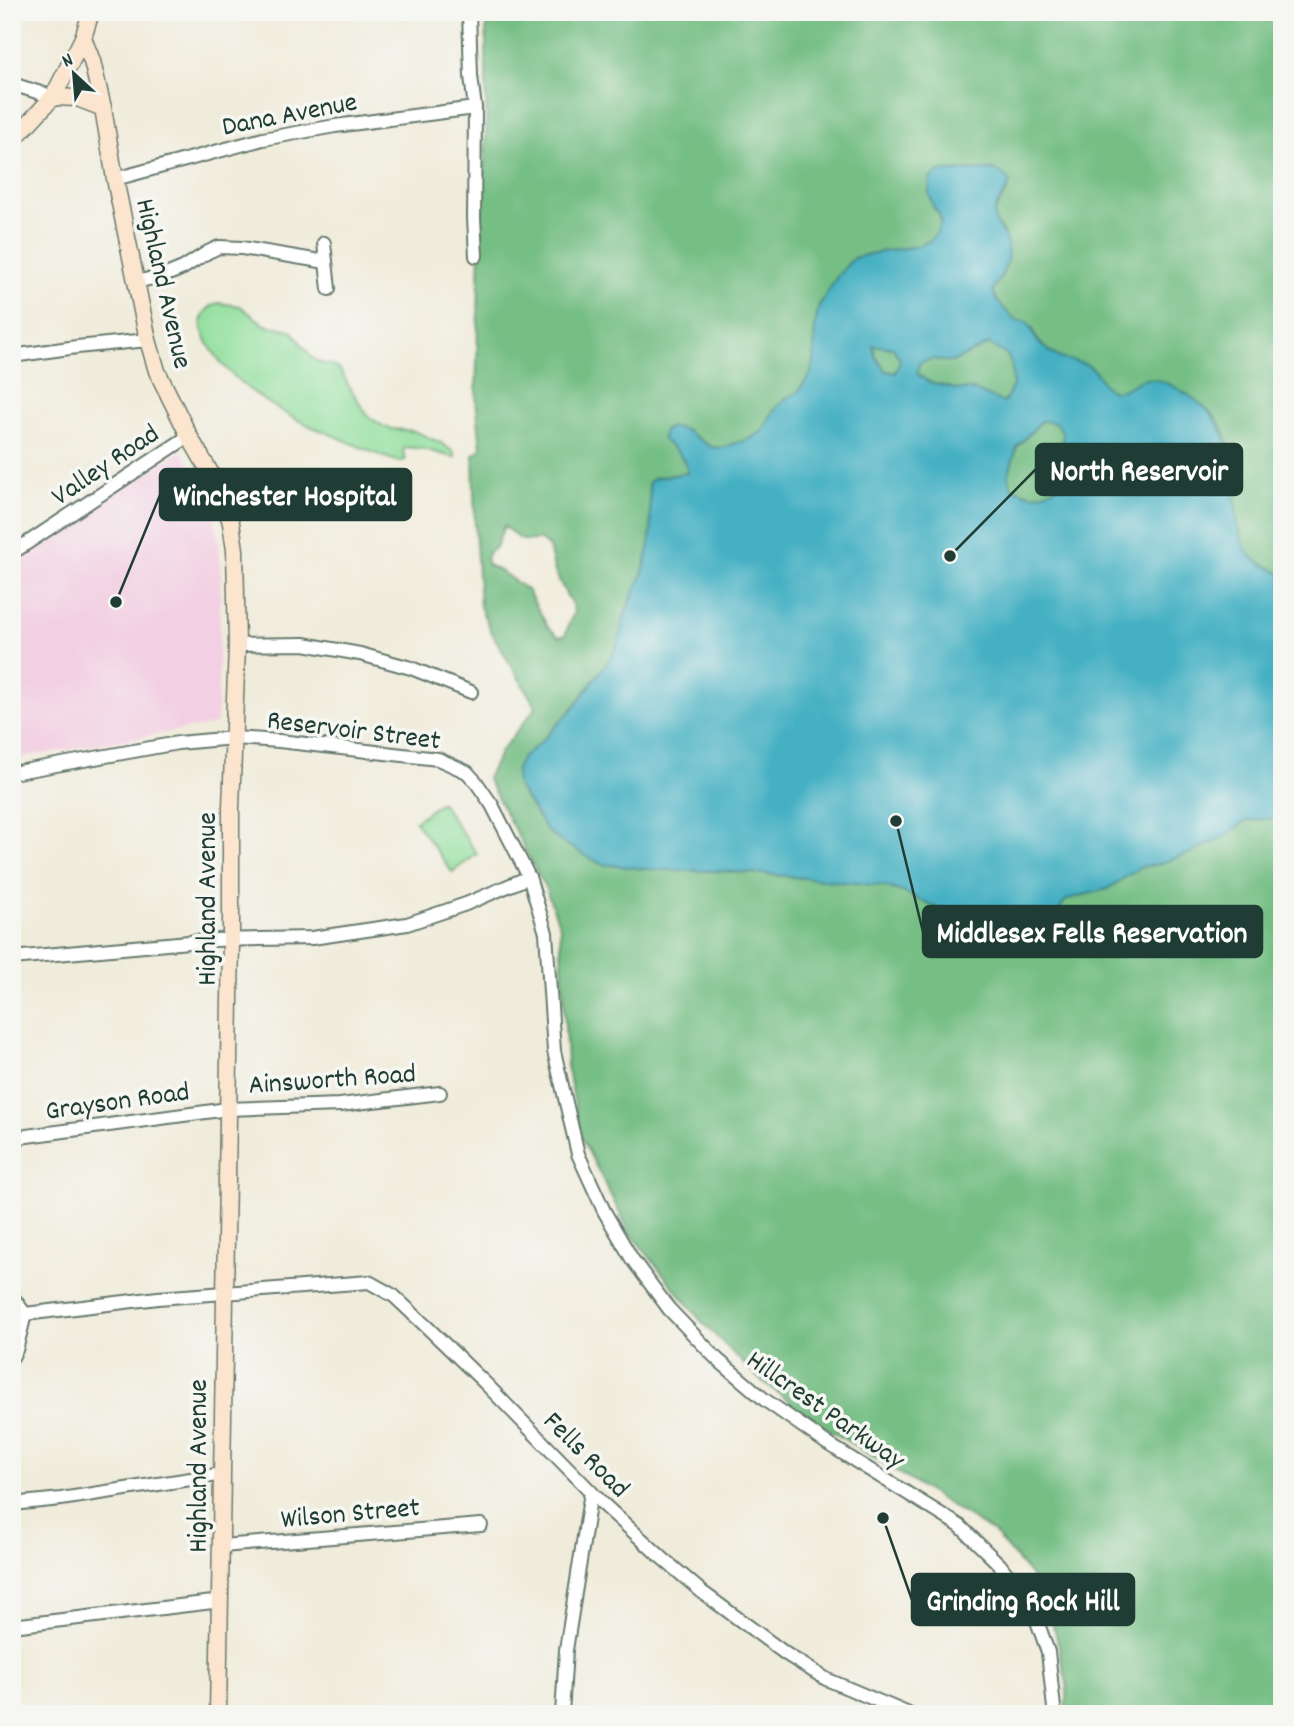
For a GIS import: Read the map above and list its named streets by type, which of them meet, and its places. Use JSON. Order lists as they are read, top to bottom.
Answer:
{
  "streets": {
    "main road": ["Highland Avenue"],
    "street": [
      "Dana Avenue",
      "Valley Road",
      "Reservoir Street",
      "Ainsworth Road",
      "Grayson Road",
      "Hillcrest Parkway",
      "Fells Road",
      "Wilson Street"
    ]
  },
  "crossings": [
    ["Dana Avenue", "Highland Avenue"],
    ["Highland Avenue", "Valley Road"],
    ["Highland Avenue", "Reservoir Street"],
    ["Highland Avenue", "Ainsworth Road"],
    ["Highland Avenue", "Grayson Road"],
    ["Highland Avenue", "Fells Road"],
    ["Highland Avenue", "Wilson Street"],
    ["Reservoir Street", "Hillcrest Parkway"],
    ["Ainsworth Road", "Grayson Road"]
  ],
  "places": [
    "North Reservoir",
    "Winchester Hospital",
    "Middlesex Fells Reservation",
    "Grinding Rock Hill"
  ],
  "north": "top left"
}
